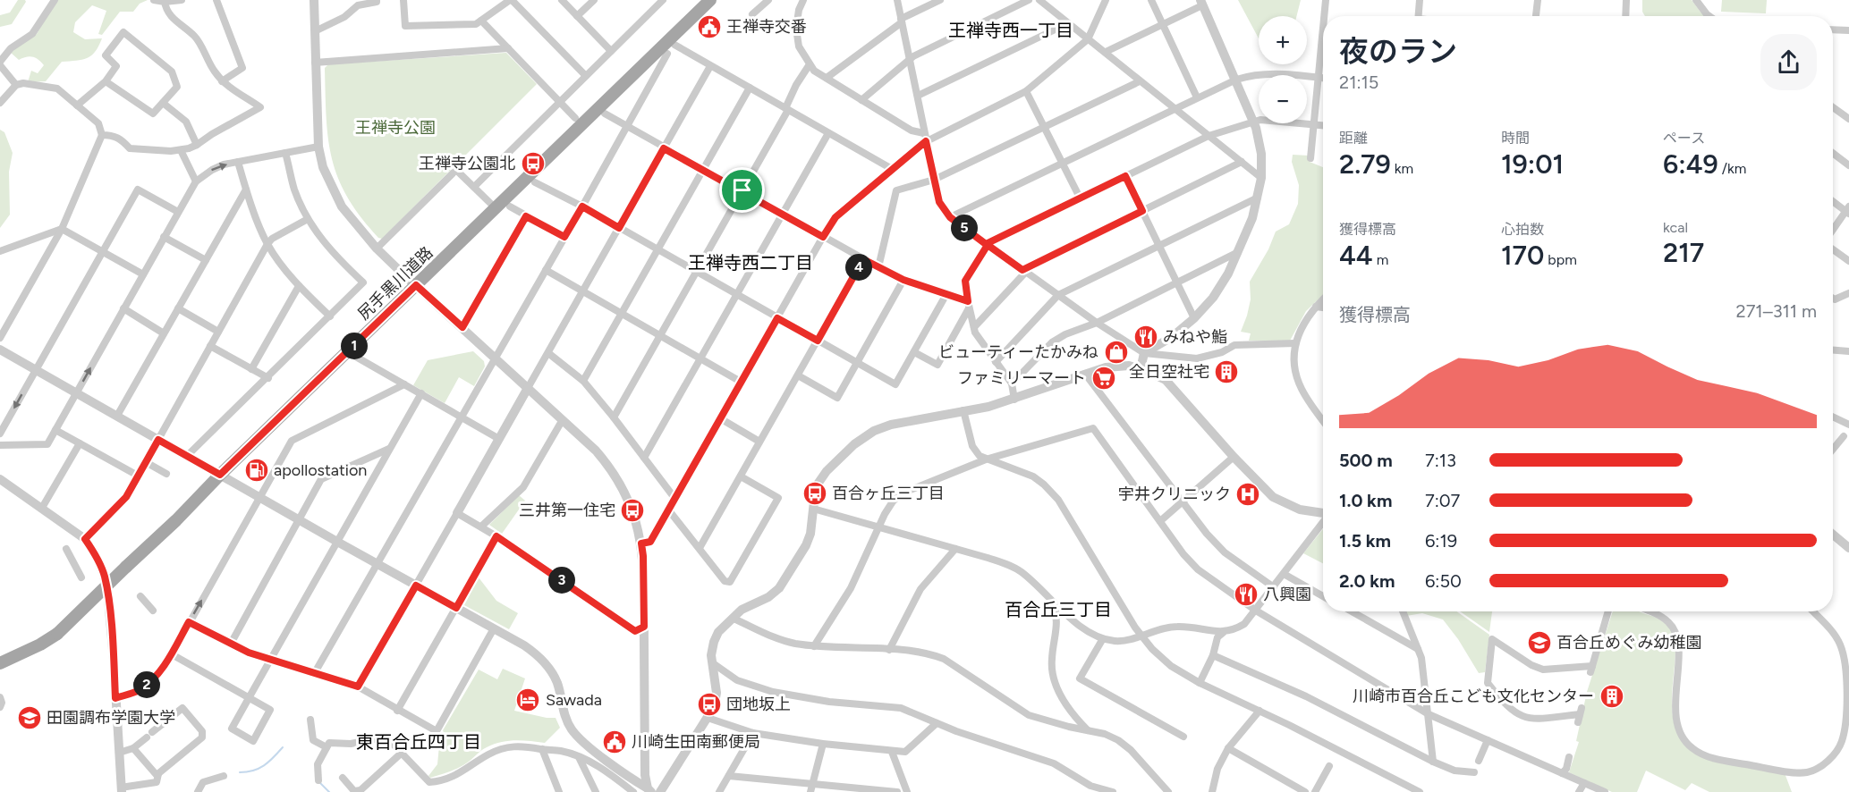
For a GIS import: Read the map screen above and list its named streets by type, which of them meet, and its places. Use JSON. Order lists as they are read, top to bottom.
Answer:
{
  "streets": {
    "main road": ["尻手黒川道路"]
  },
  "districts": [
    "王禅寺西一丁目",
    "王禅寺西二丁目",
    "百合丘三丁目",
    "東百合丘四丁目"
  ],
  "parks": ["王禅寺公園"],
  "places": {
    "public building": ["王禅寺交番", "川崎生田南郵便局"],
    "bus stop": [
      "王禅寺公園北",
      "百合ヶ丘三丁目",
      "三井第一住宅",
      "団地坂上"
    ],
    "restaurant": ["みねや鮨", "八興園"],
    "shop": ["ビューティーたかみね"],
    "building": ["全日空社宅", "川崎市百合丘こども文化センター"],
    "supermarket": ["ファミリーマート"],
    "fuel station": ["apollostation"],
    "hospital": ["宇井クリニック"],
    "school or university": ["百合丘めぐみ幼稚園", "田園調布学園大学"],
    "hotel": ["Sawada"]
  },
  "page": {
    "map_buttons": ["+", "−"],
    "heading": ["夜のラン", "21:15"],
    "stats": [
      ["距離", "2.79 km"],
      ["時間", "19:01"],
      ["ペース", "6:49 /km"],
      ["獲得標高", "44 m"],
      ["心拍数", "170 bpm"],
      ["kcal", "217"]
    ],
    "pins": [
      "5",
      "4",
      "1",
      "3",
      "2"
    ],
    "chart": ["獲得標高", "271–311 m"],
    "list": [
      {
        "name": "500 m",
        "note": "7:13"
      },
      {
        "name": "1.0 km",
        "note": "7:07"
      },
      {
        "name": "1.5 km",
        "note": "6:19"
      },
      {
        "name": "2.0 km",
        "note": "6:50"
      }
    ]
  }
}
